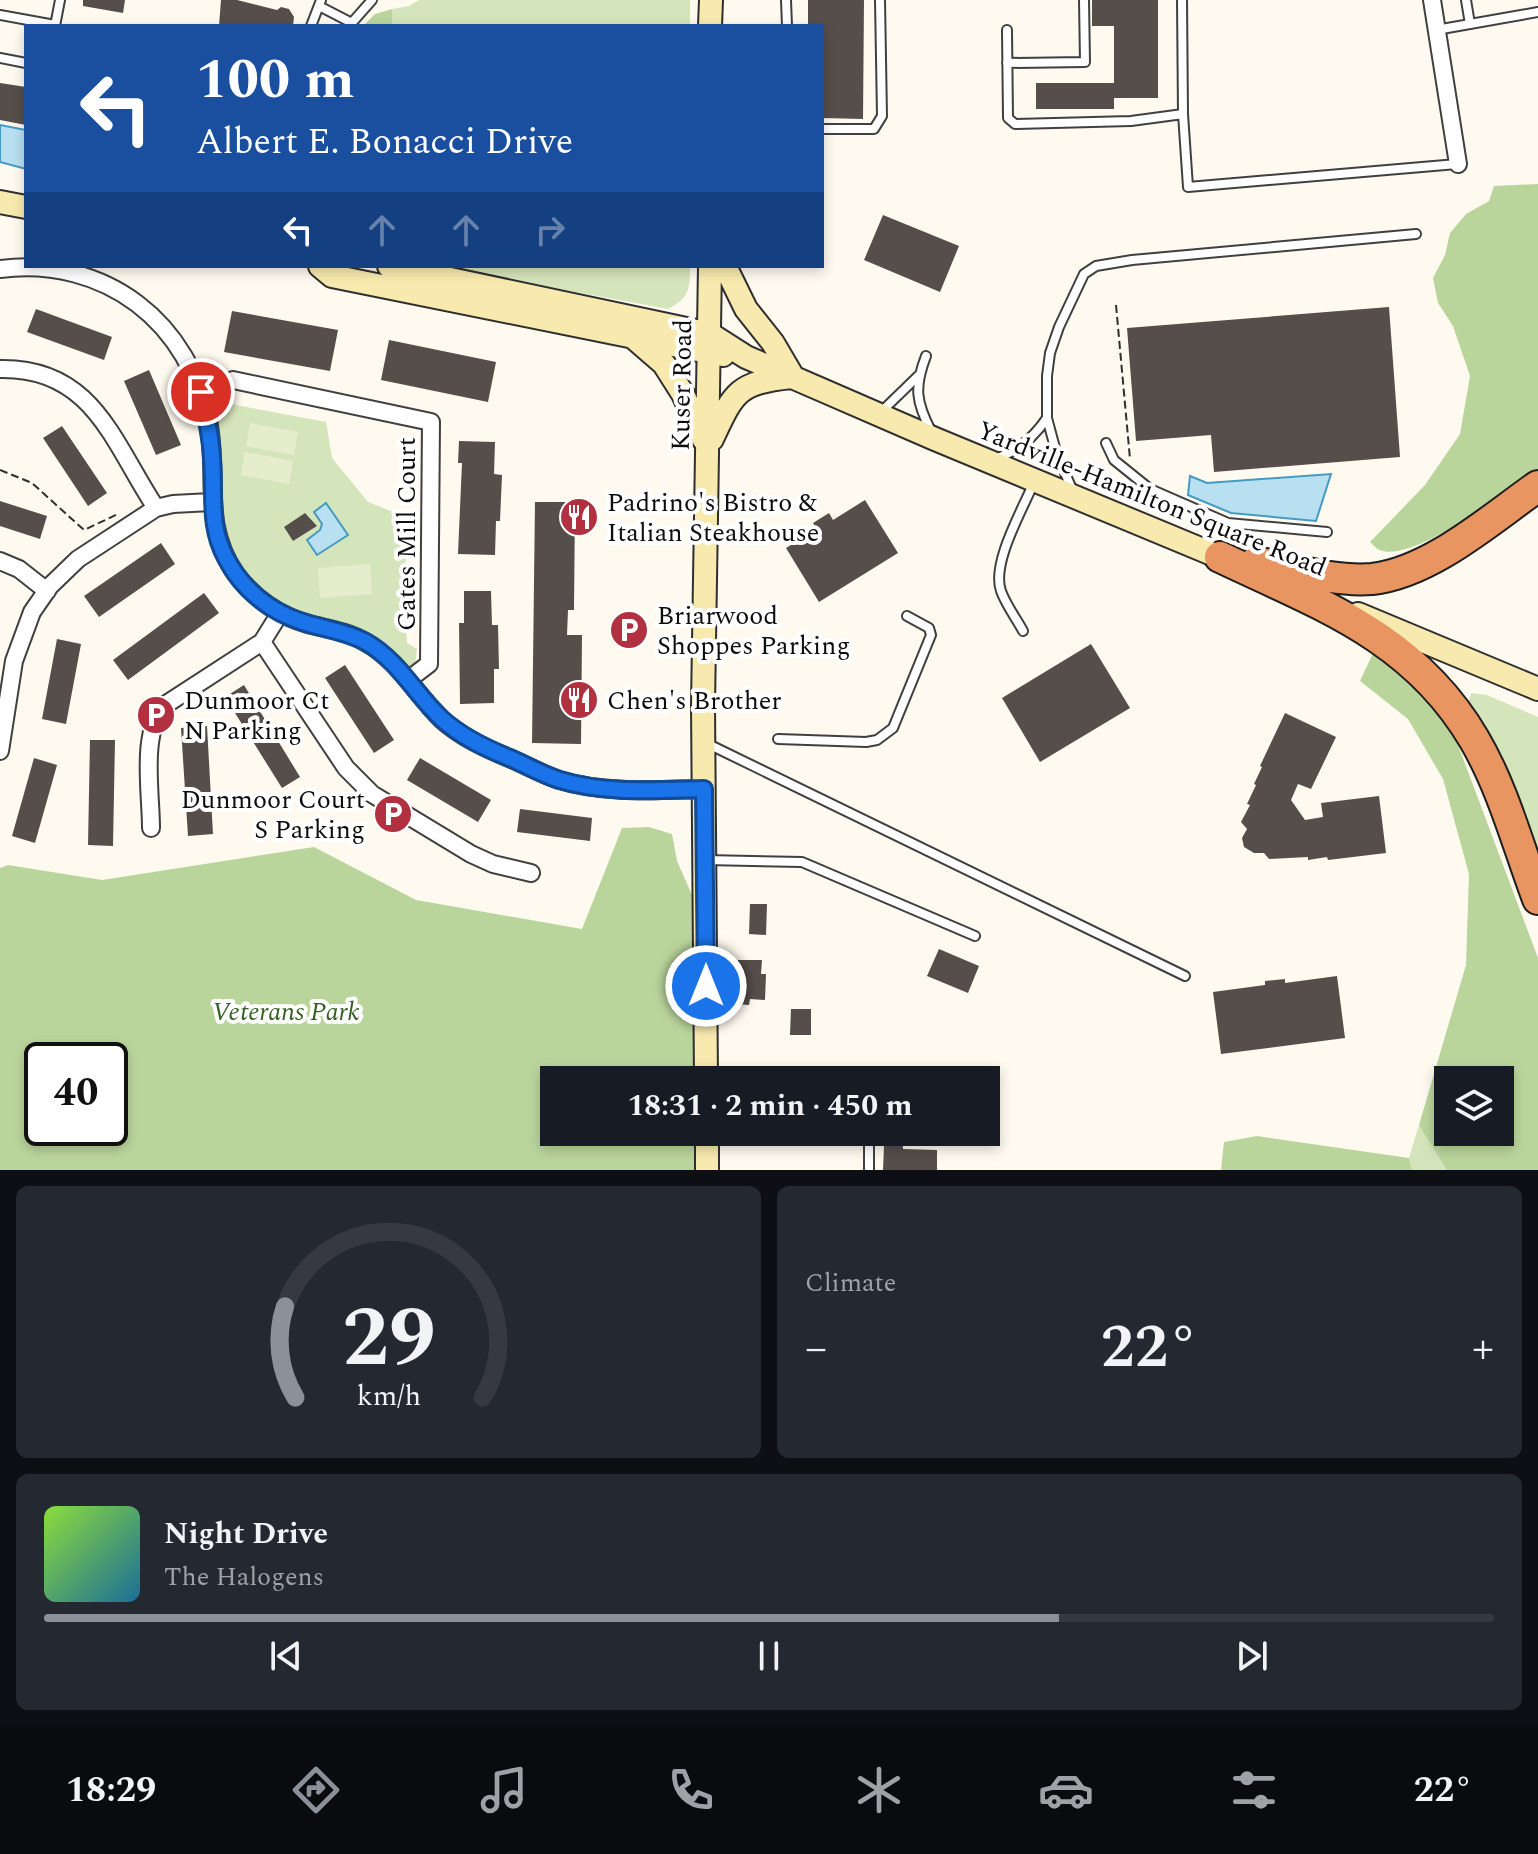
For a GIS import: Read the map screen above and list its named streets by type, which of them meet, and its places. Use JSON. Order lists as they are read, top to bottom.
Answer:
{
  "streets": {
    "street": ["Kuser Road", "Yardville-Hamilton Square Road", "Gates Mill Court"]
  },
  "crossings": [
    ["Kuser Road", "Yardville-Hamilton Square Road"]
  ],
  "parks": ["Veterans Park"],
  "places": {
    "restaurant": ["Padrino's Bistro & Italian Steakhouse", "Chen's Brother"],
    "parking": ["Briarwood Shoppes Parking", "Dunmoor Ct N Parking", "Dunmoor Court S Parking"]
  },
  "page": {
    "turn": ["100 m", "Albert E. Bonacci Drive"],
    "limit": "40",
    "trip": "18:31 · 2 min · 450 m",
    "tile": "Climate",
    "heat": ["−", "22°", "+"],
    "song": ["Night Drive", "The Halogens"],
    "tabs": ["18:29", "22°"],
    "gauge": ["29", "km/h"]
  }
}
